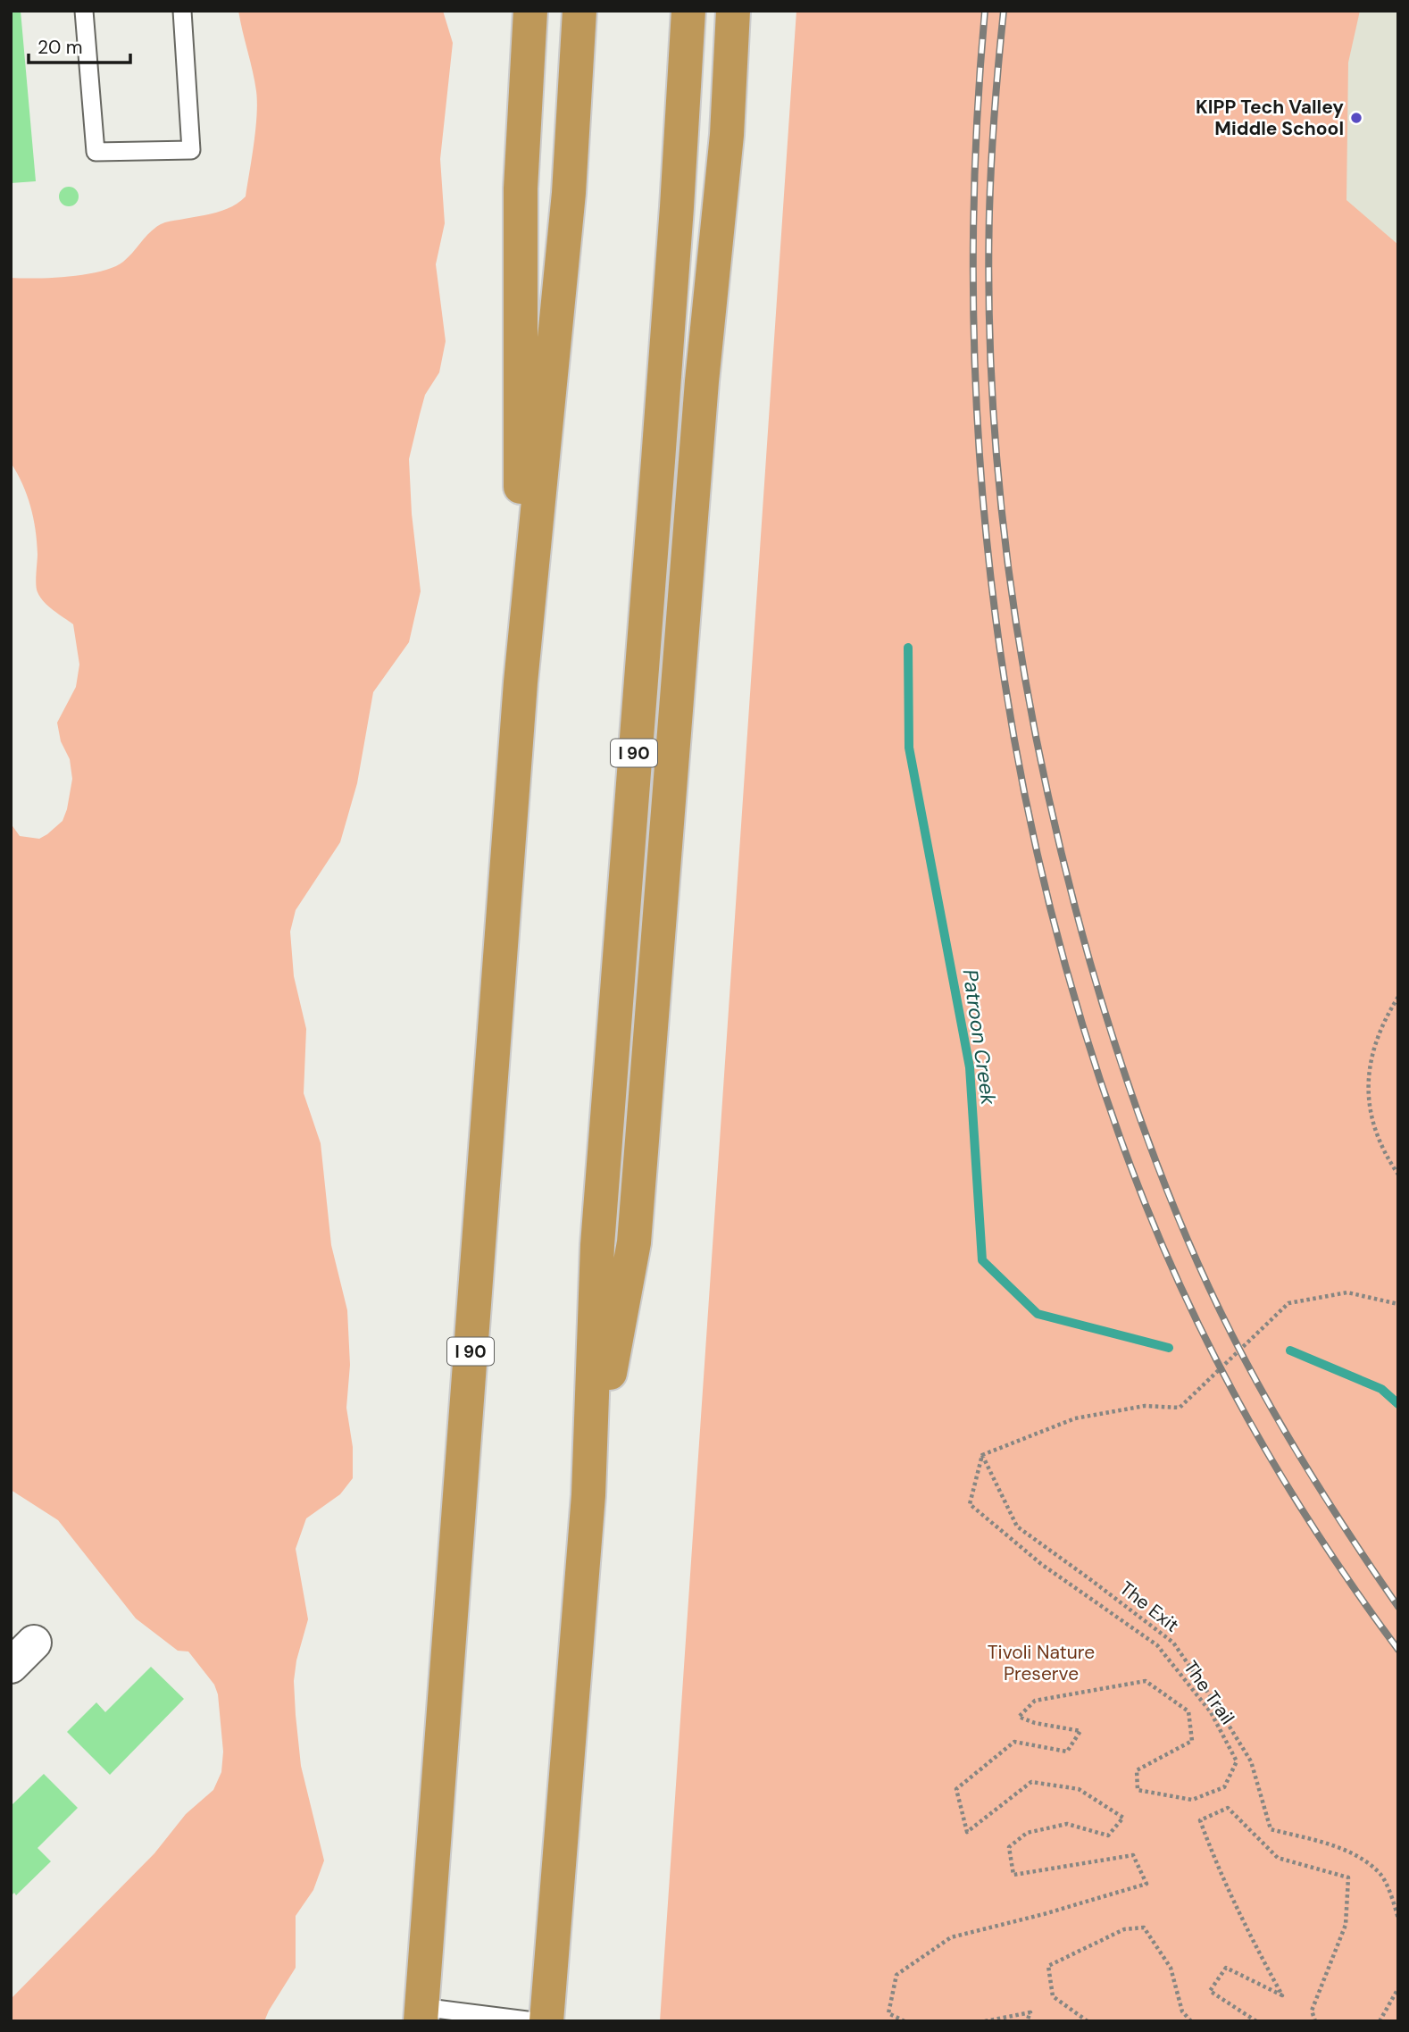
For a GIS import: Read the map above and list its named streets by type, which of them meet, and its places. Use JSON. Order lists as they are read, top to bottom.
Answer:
{
  "streets": {
    "highway": ["I 90"],
    "path": ["The Exit", "The Trail"]
  },
  "crossings": [
    ["The Exit", "The Trail"]
  ],
  "water": ["Patroon Creek"],
  "parks": ["Tivoli Nature Preserve"],
  "places": ["KIPP Tech Valley Middle School"],
  "scale_bar": "20 m"
}
